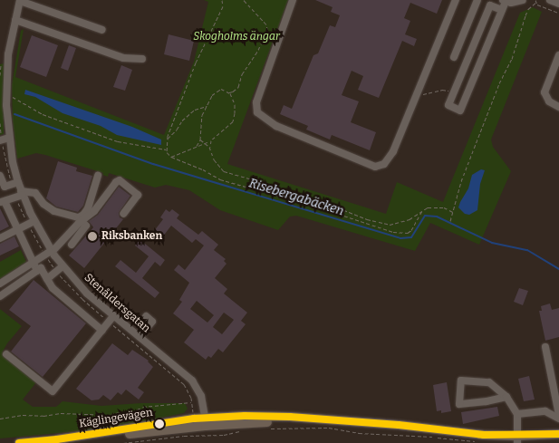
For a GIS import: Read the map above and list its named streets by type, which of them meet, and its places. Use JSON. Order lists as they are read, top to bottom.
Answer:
{
  "streets": {
    "main road": ["Käglingevägen"],
    "street": ["Stenåldersgatan"]
  },
  "crossings": [
    ["Stenåldersgatan", "Käglingevägen"]
  ],
  "water": ["Risebergabäcken"],
  "parks": ["Skogholms ängar"],
  "places": ["Riksbanken"]
}
